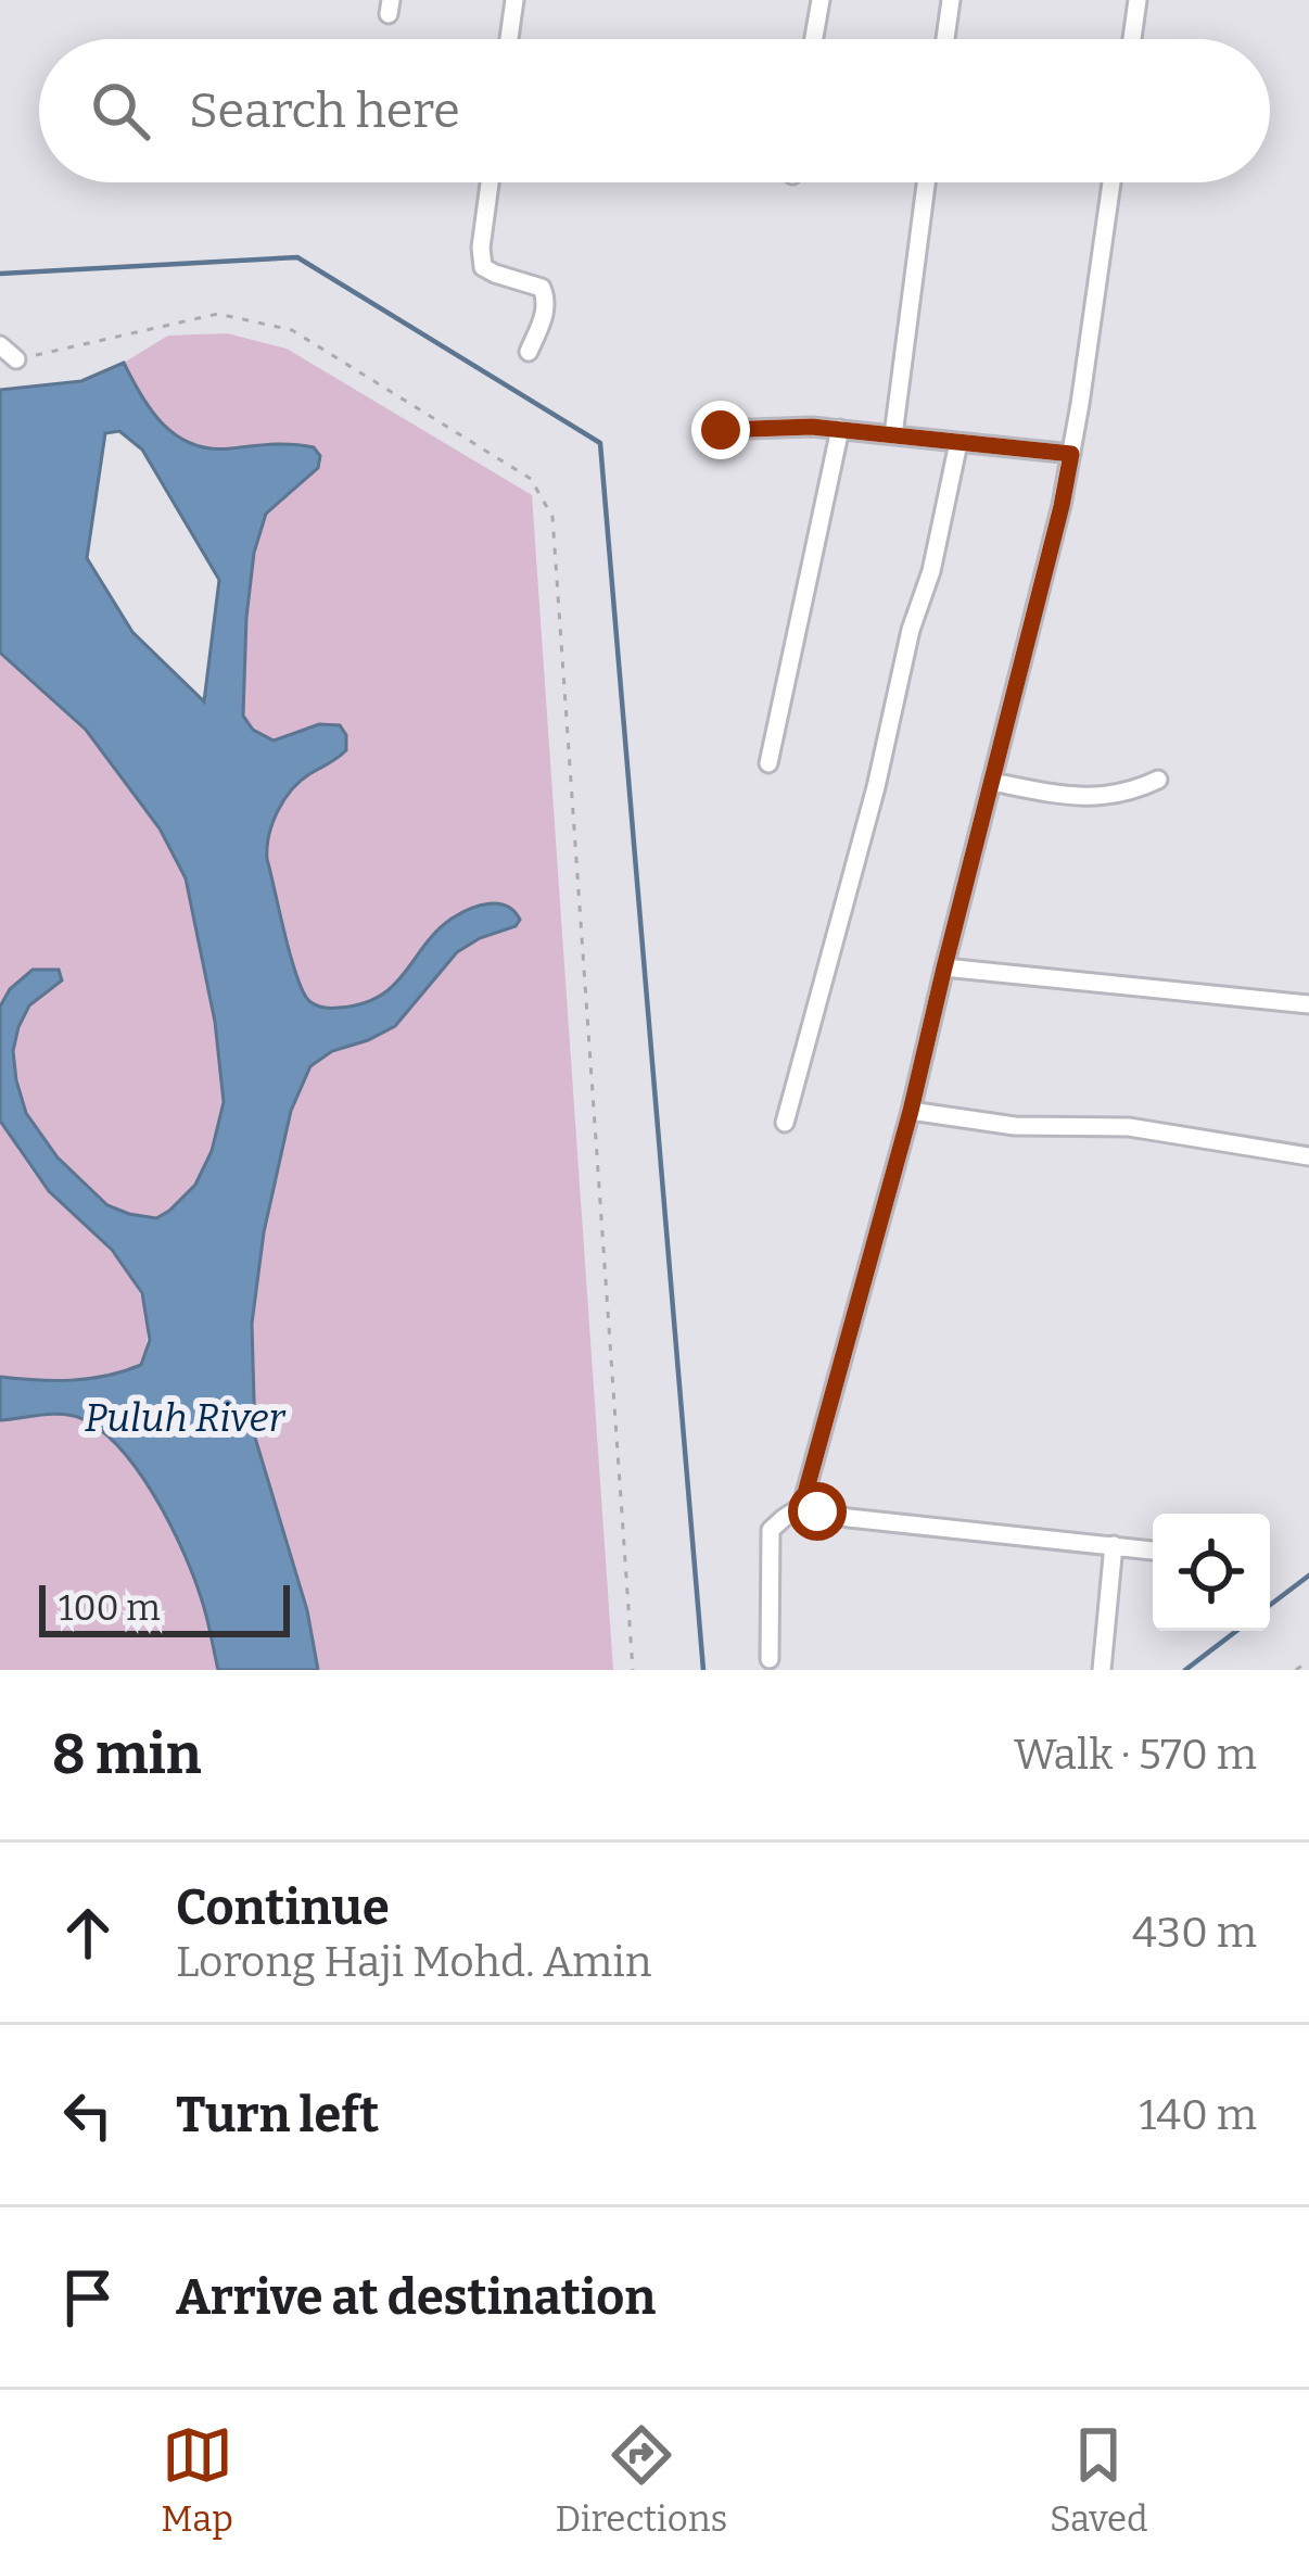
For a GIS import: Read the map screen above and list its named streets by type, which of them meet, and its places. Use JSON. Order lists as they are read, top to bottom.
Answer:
{
  "water": ["Puluh River"],
  "scale_bar": "100 m",
  "page": {
    "search": "Search here",
    "scale": "100 m",
    "heading": ["8 min", "Walk · 570 m"],
    "list": [
      ["Continue", "Lorong Haji Mohd. Amin", "430 m"],
      ["Turn left", "140 m"],
      "Arrive at destination"
    ],
    "nav": ["Map", "Directions", "Saved"]
  }
}
